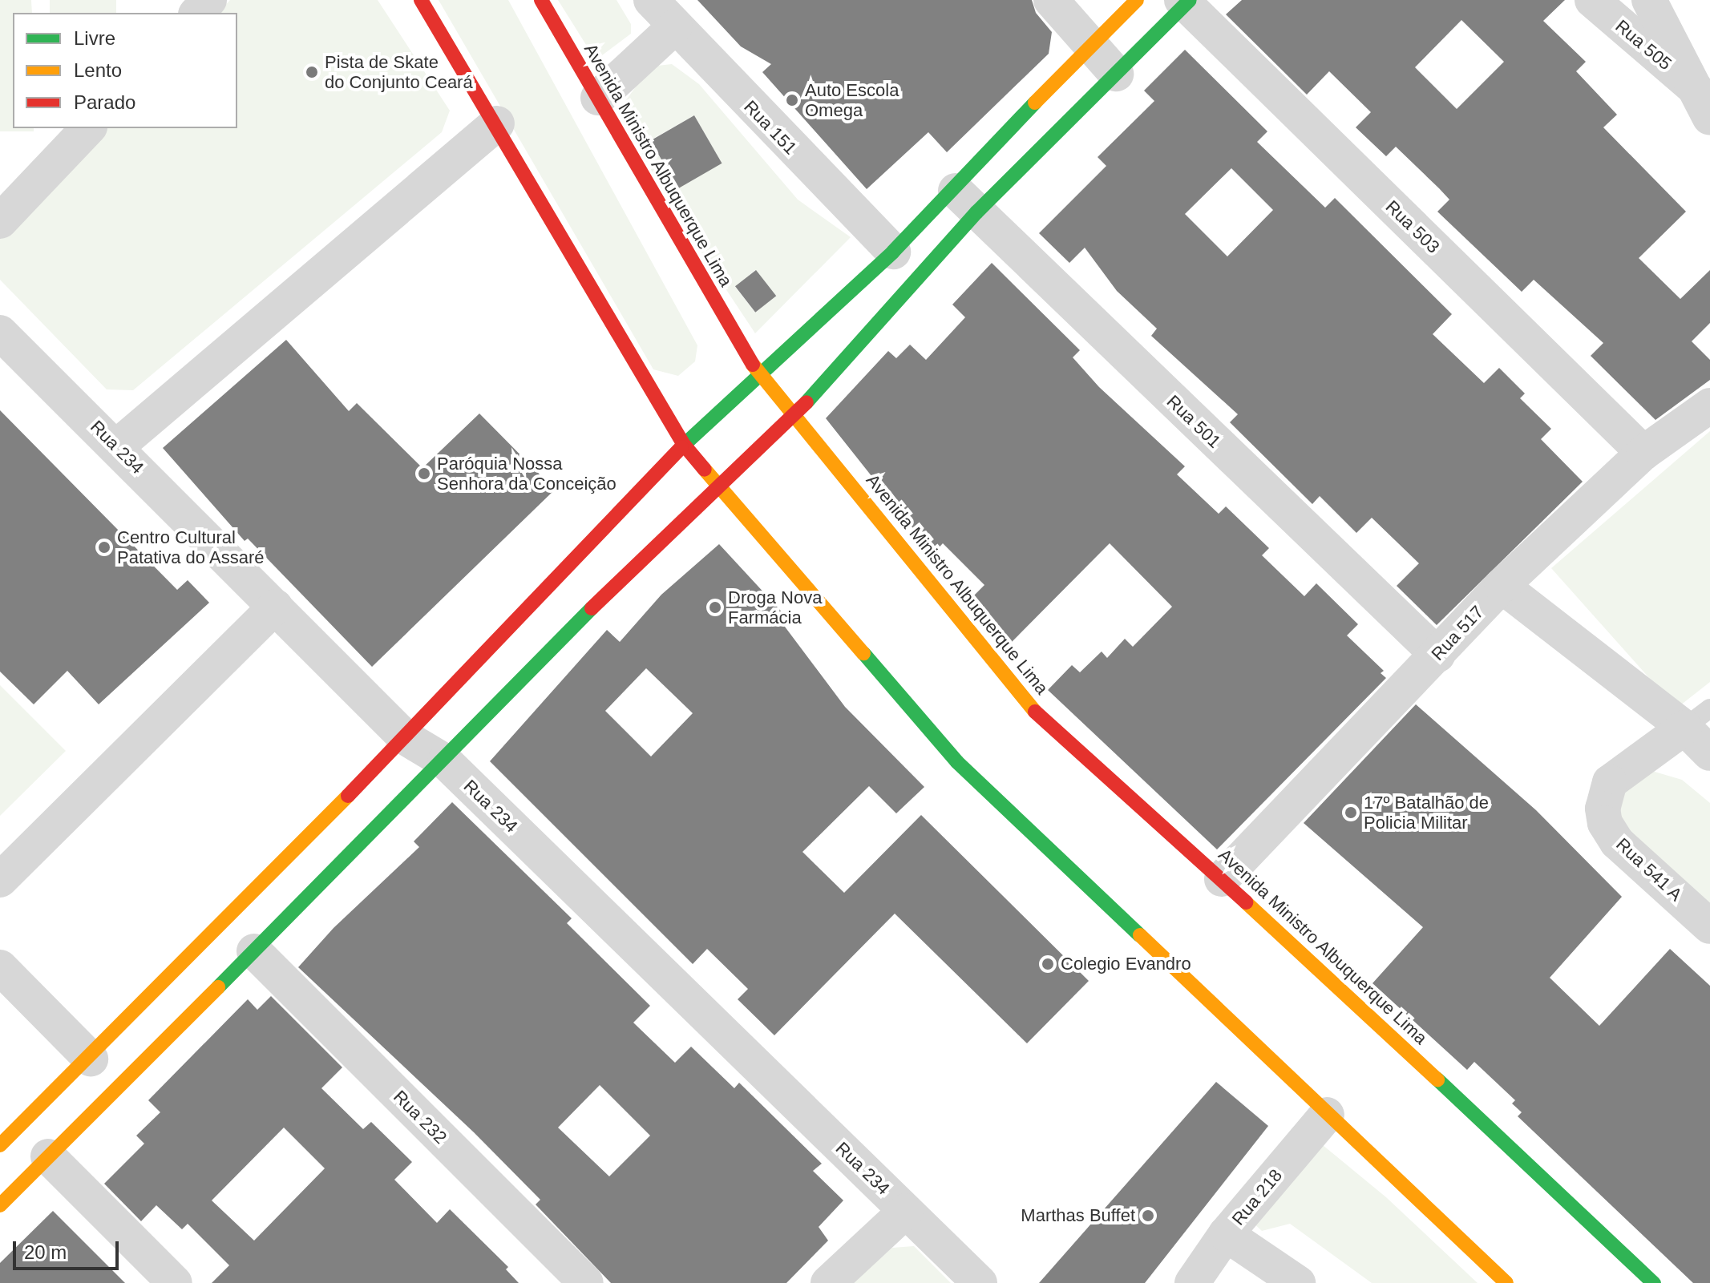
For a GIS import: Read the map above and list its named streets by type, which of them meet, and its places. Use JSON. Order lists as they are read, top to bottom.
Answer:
{
  "streets": {
    "street": [
      "Rua 505",
      "Rua 151",
      "Avenida Ministro Albuquerque Lima",
      "Rua 503",
      "Rua 501",
      "Rua 234",
      "Rua 517",
      "Rua 541 A",
      "Rua 232",
      "Rua 218"
    ]
  },
  "crossings": [
    ["Avenida Ministro Albuquerque Lima", "Rua 517"],
    ["Rua 503", "Rua 517"],
    ["Rua 501", "Rua 517"]
  ],
  "places": [
    "Pista de Skate do Conjunto Ceará",
    "Auto Escola Omega",
    "Paróquia Nossa Senhora da Conceição",
    "Centro Cultural Patativa do Assaré",
    "Droga Nova Farmácia",
    "17º Batalhão de Policia Militar",
    "Colegio Evandro",
    "Marthas Buffet"
  ],
  "legend": ["Livre", "Lento", "Parado"],
  "scale_bar": "20 m"
}
